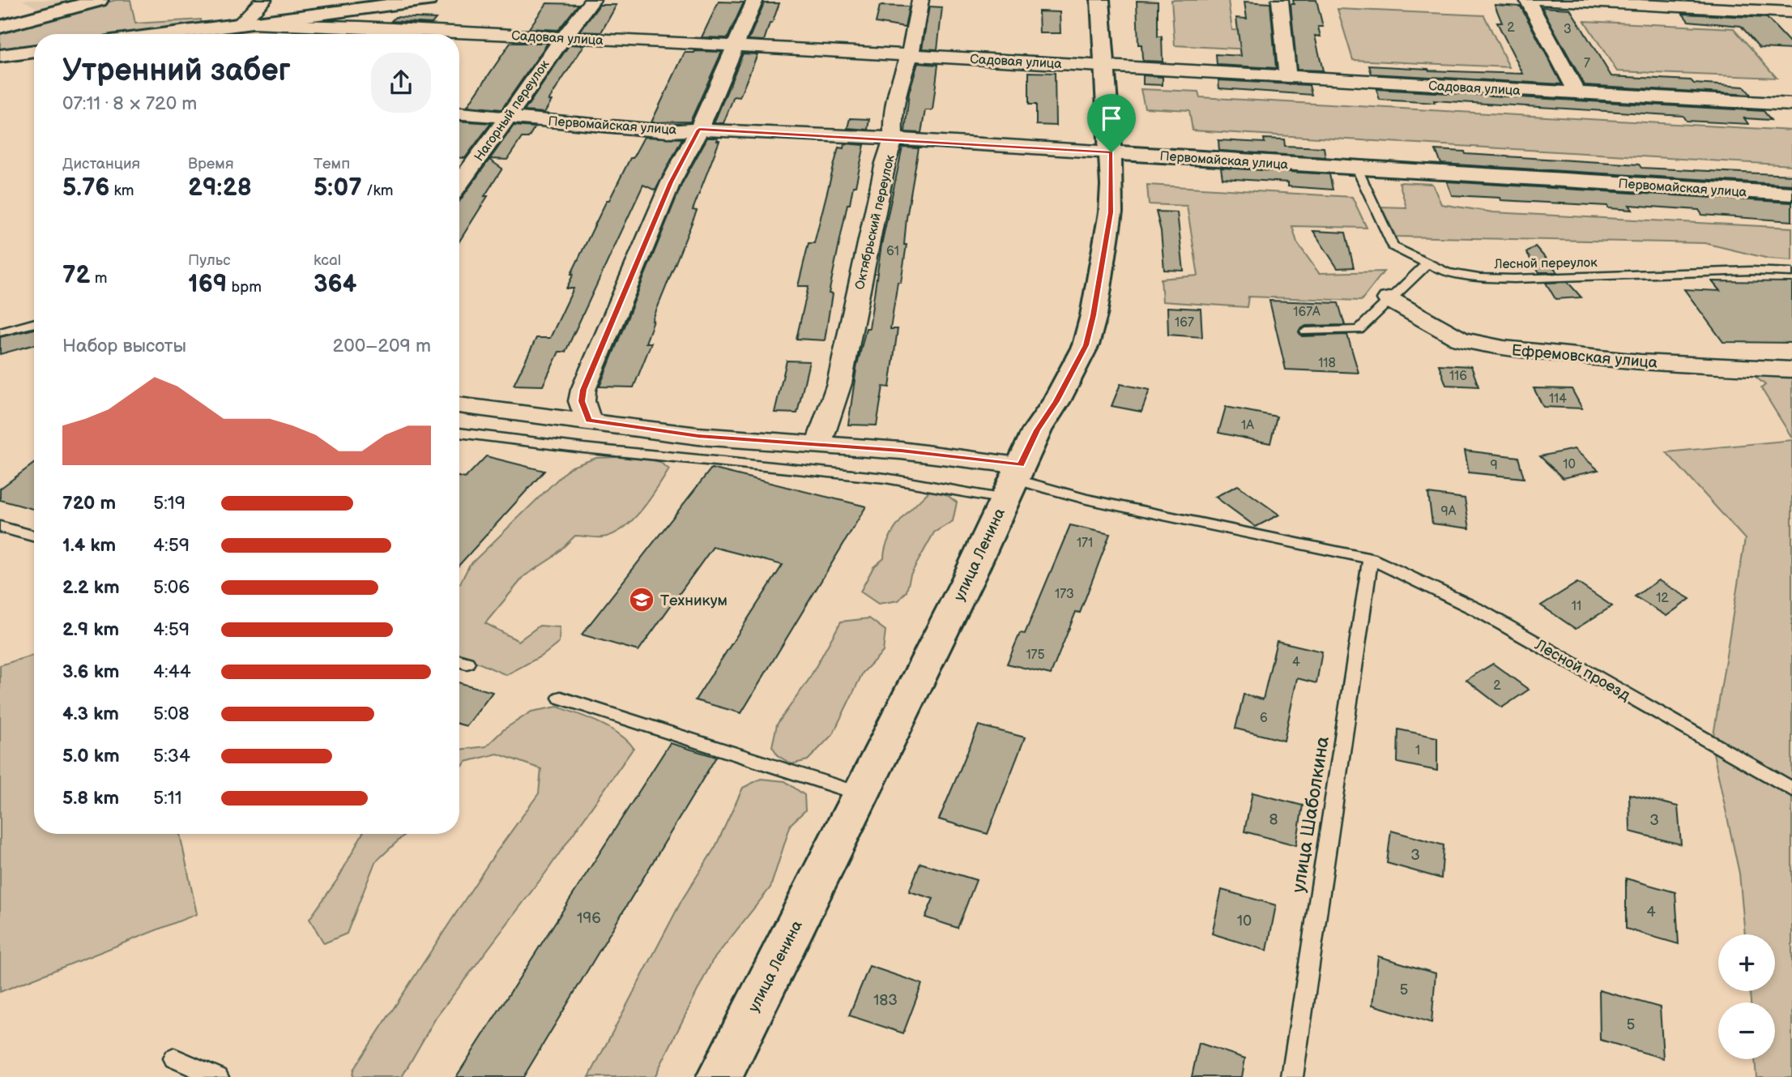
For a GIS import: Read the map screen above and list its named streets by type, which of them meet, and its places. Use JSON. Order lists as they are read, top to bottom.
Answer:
{
  "streets": {
    "main road": ["Первомайская улица", "улица Ленина"],
    "street": [
      "Садовая улица",
      "Нагорный переулок",
      "Октябрьский переулок",
      "Ефремовская улица"
    ],
    "lane": ["Лесной переулок", "Лесной проезд", "улица Шаболкина"]
  },
  "crossings": [
    ["Садовая улица", "Нагорный переулок"],
    ["Садовая улица", "Октябрьский переулок"],
    ["Садовая улица", "улица Ленина"],
    ["Нагорный переулок", "Первомайская улица"],
    ["Первомайская улица", "Октябрьский переулок"],
    ["Первомайская улица", "Лесной переулок"],
    ["Первомайская улица", "улица Ленина"],
    ["улица Ленина", "Лесной проезд"],
    ["Лесной проезд", "улица Шаболкина"]
  ],
  "places": {
    "school or university": ["Техникум"]
  },
  "house_numbers": [
    "2",
    "3",
    "7",
    "61",
    "167А",
    "167",
    "118",
    "116",
    "114",
    "1А",
    "10",
    "9",
    "9А",
    "171",
    "173",
    "12",
    "11",
    "175",
    "4",
    "2",
    "6",
    "1",
    "8",
    "3",
    "3",
    "4",
    "196",
    "10",
    "5",
    "183",
    "5"
  ],
  "page": {
    "heading": ["Утренний забег", "07:11 · 8 × 720 m"],
    "stats": [
      ["Дистанция", "5.76 km"],
      ["Время", "29:28"],
      ["Темп", "5:07 /km"],
      ["72 m"],
      ["Пульс", "169 bpm"],
      ["kcal", "364"]
    ],
    "chart": ["Набор высоты", "200–209 m"],
    "list": [
      {
        "name": "720 m",
        "note": "5:19"
      },
      {
        "name": "1.4 km",
        "note": "4:59"
      },
      {
        "name": "2.2 km",
        "note": "5:06"
      },
      {
        "name": "2.9 km",
        "note": "4:59"
      },
      {
        "name": "3.6 km",
        "note": "4:44"
      },
      {
        "name": "4.3 km",
        "note": "5:08"
      },
      {
        "name": "5.0 km",
        "note": "5:34"
      },
      {
        "name": "5.8 km",
        "note": "5:11"
      }
    ],
    "map_buttons": ["+", "−"]
  }
}
